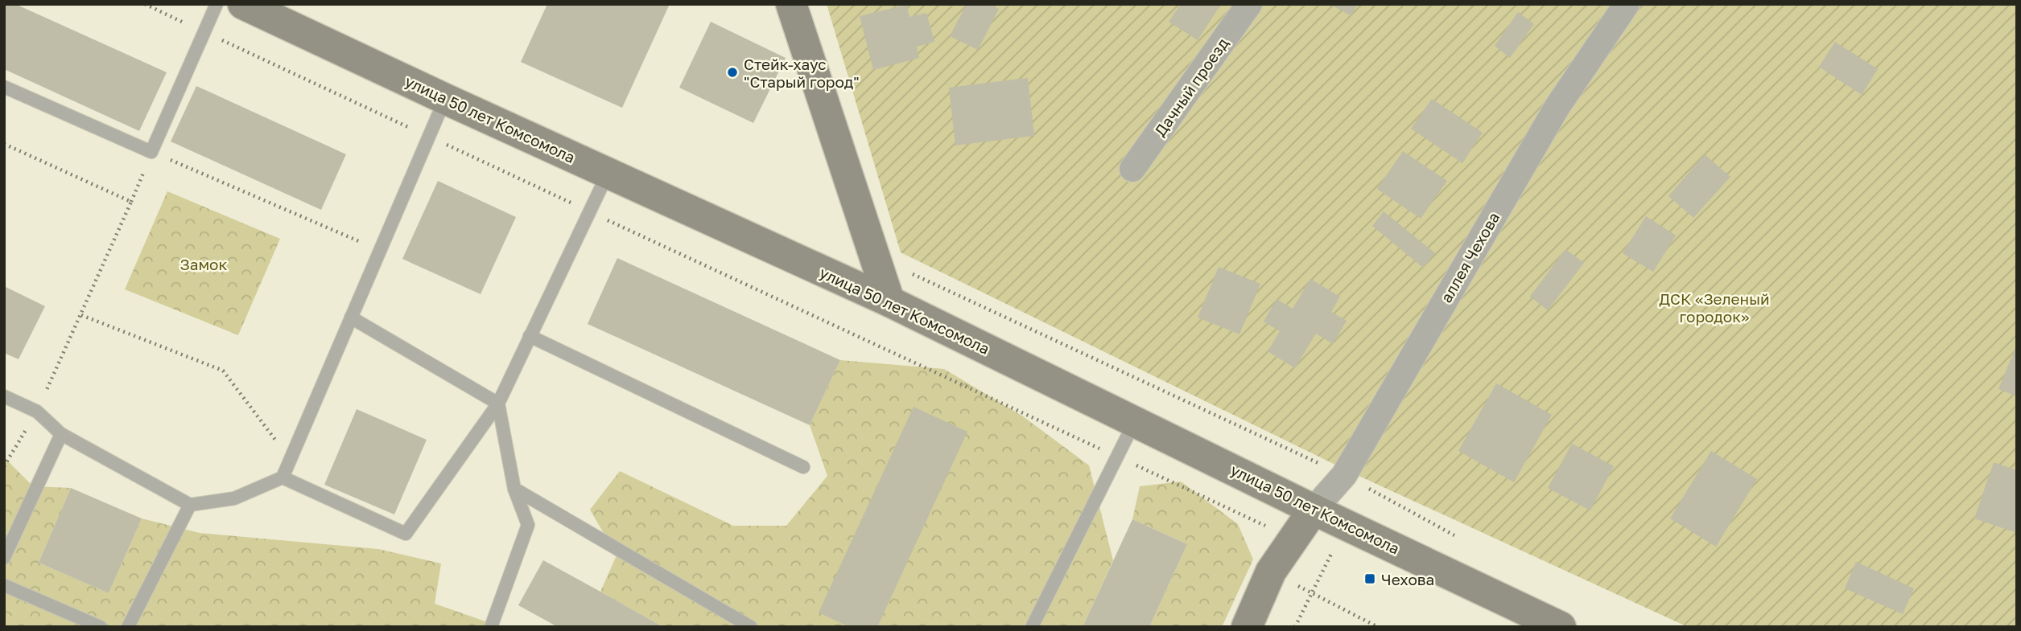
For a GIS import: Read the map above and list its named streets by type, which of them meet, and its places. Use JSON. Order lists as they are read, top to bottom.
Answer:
{
  "streets": {
    "street": ["Дачный проезд", "улица 50 лет Комсомола", "аллея Чехова"]
  },
  "crossings": [
    ["улица 50 лет Комсомола", "аллея Чехова"]
  ],
  "parks": ["Замок", "ДСК «Зеленый городок»"],
  "places": {
    "other": ["Стейк-хаус \"Старый город\""],
    "transit": ["Чехова"]
  }
}
